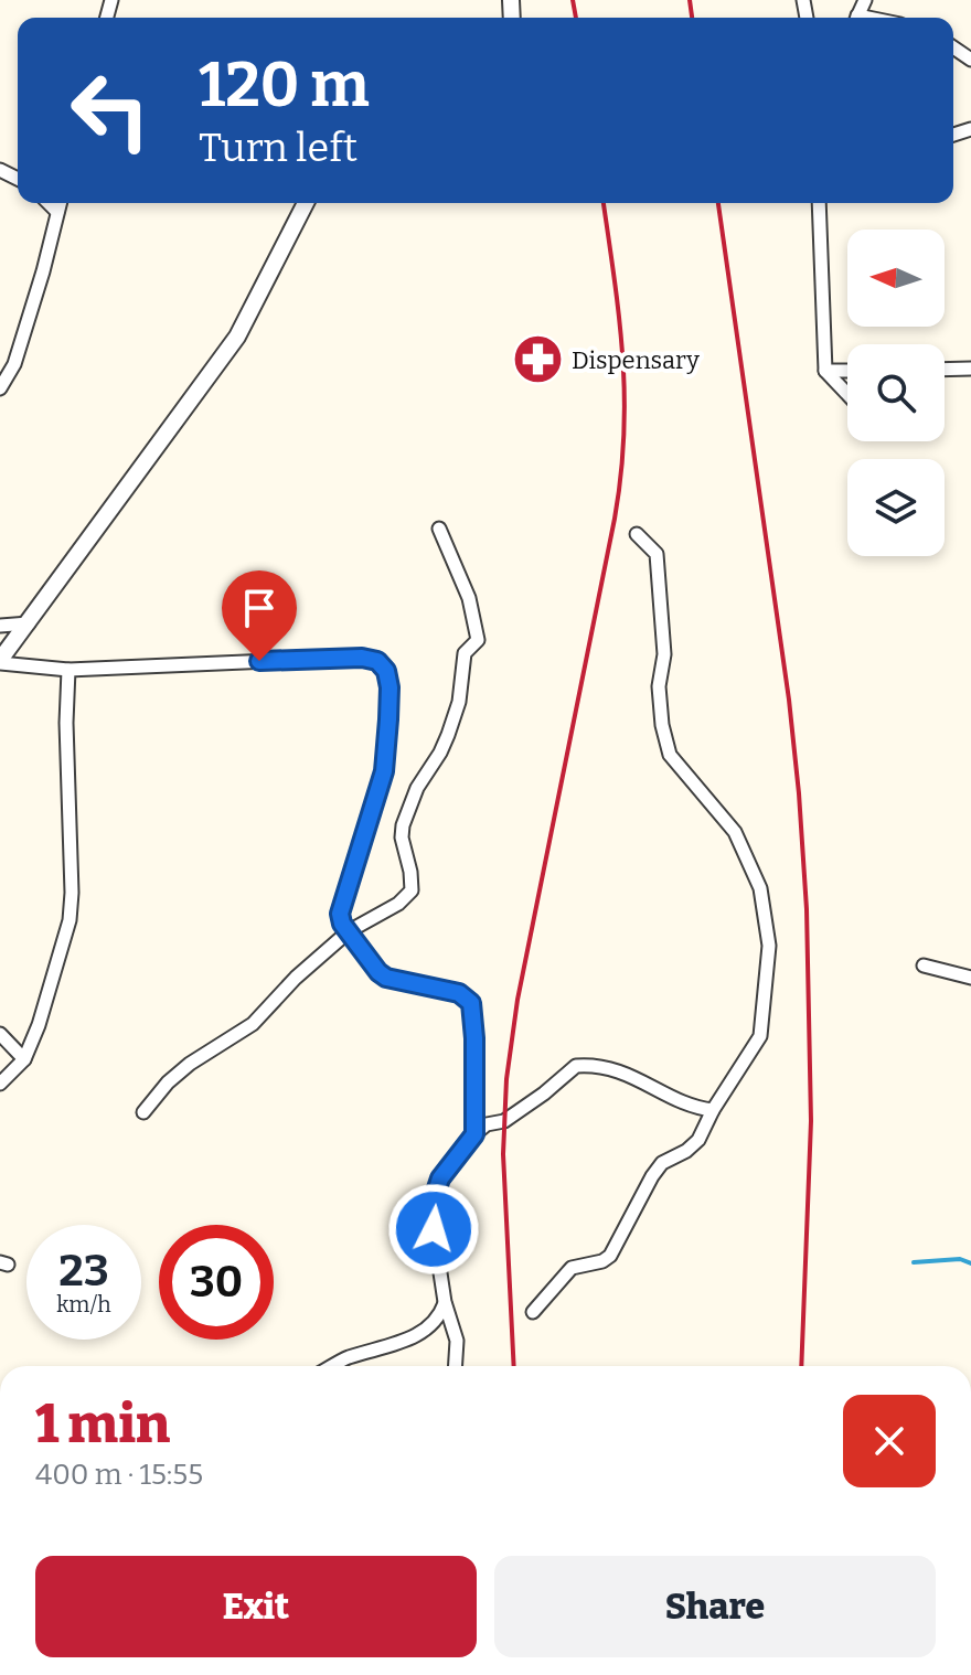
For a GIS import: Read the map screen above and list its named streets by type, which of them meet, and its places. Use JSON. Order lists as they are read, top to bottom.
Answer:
{
  "places": {
    "pharmacy": ["Dispensary"]
  },
  "north": "left",
  "page": {
    "turn": ["120 m", "Turn left"],
    "speed": "23 km/h",
    "limit": "30",
    "heading": ["1 min", "400 m · 15:55"],
    "buttons": ["Exit", "Share"]
  }
}
